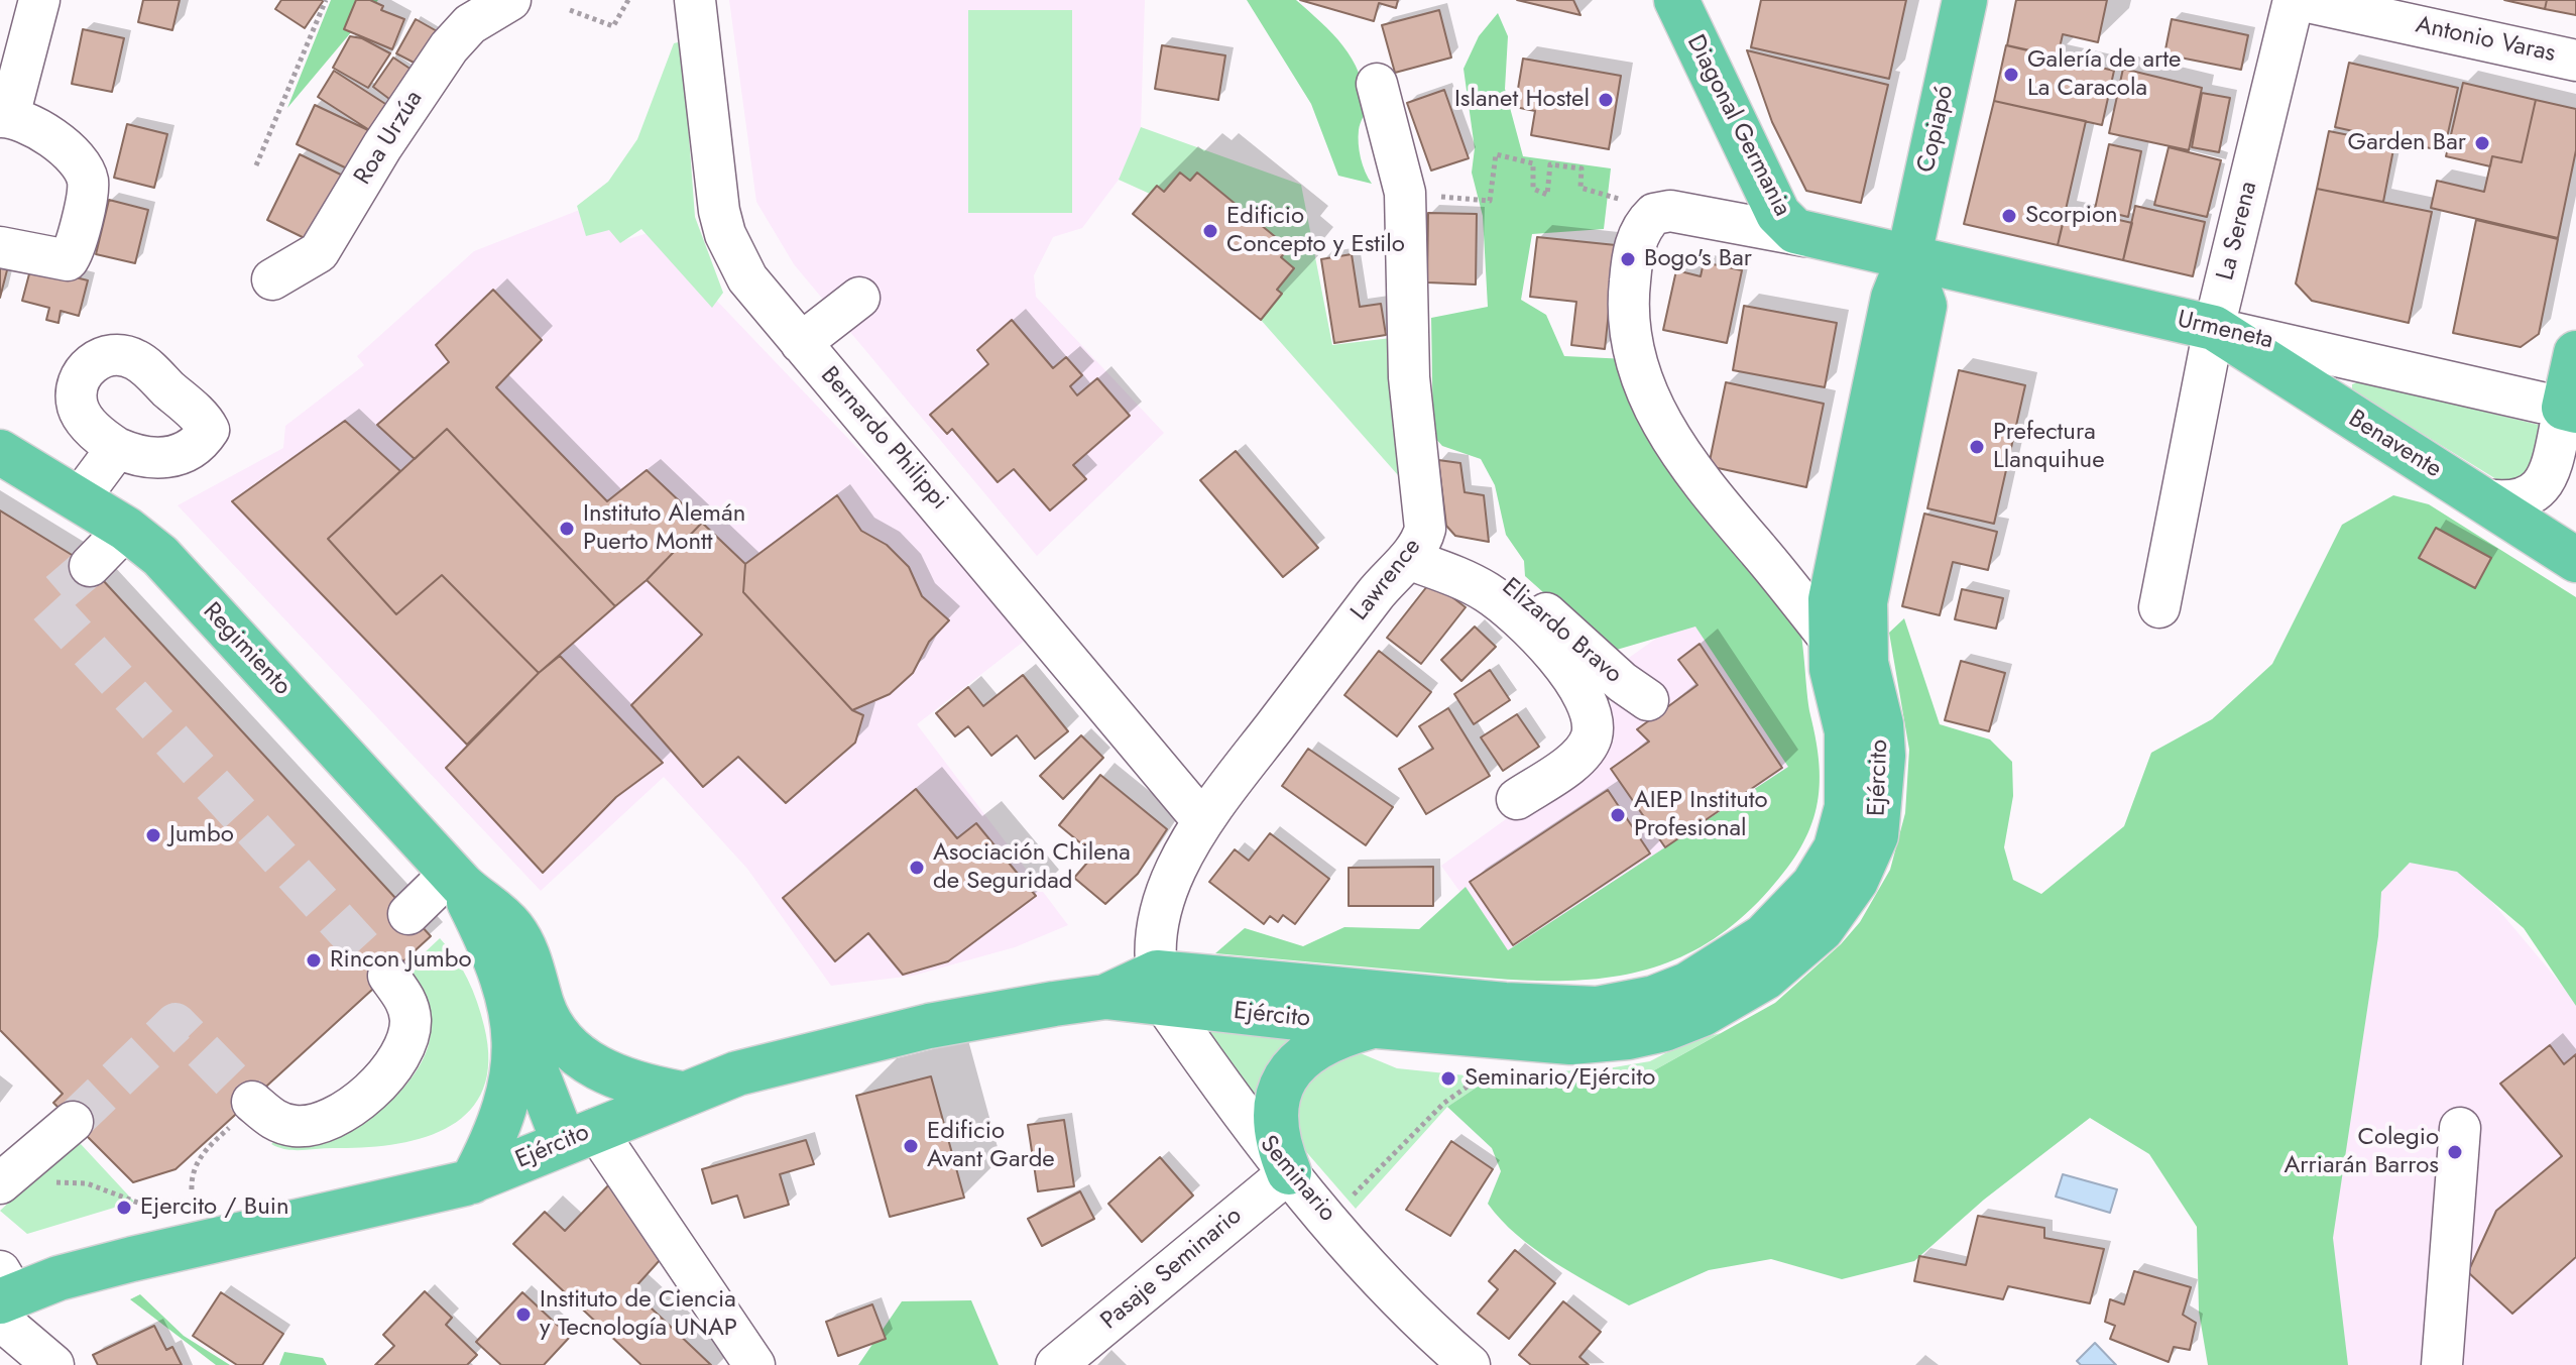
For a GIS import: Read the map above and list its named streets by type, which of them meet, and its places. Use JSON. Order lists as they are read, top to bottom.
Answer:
{
  "streets": {
    "main road": [
      "Diagonal Germania",
      "Copiapó",
      "Urmeneta",
      "Benavente",
      "Regimiento",
      "Ejército"
    ],
    "street": [
      "Antonio Varas",
      "Roa Urzúa",
      "La Serena",
      "Bernardo Philippi",
      "Lawrence",
      "Elizardo Bravo",
      "Seminario",
      "Pasaje Seminario"
    ]
  },
  "crossings": [
    ["Antonio Varas", "La Serena"],
    ["Diagonal Germania", "Copiapó"],
    ["Diagonal Germania", "Urmeneta"],
    ["Diagonal Germania", "Ejército"],
    ["Copiapó", "Urmeneta"],
    ["Copiapó", "Ejército"],
    ["La Serena", "Urmeneta"],
    ["La Serena", "Benavente"],
    ["Urmeneta", "Benavente"],
    ["Urmeneta", "Ejército"],
    ["Bernardo Philippi", "Lawrence"],
    ["Lawrence", "Elizardo Bravo"],
    ["Lawrence", "Ejército"],
    ["Lawrence", "Seminario"],
    ["Regimiento", "Ejército"],
    ["Ejército", "Seminario"],
    ["Seminario", "Pasaje Seminario"]
  ],
  "places": [
    "Galería de arte La Caracola",
    "Islanet Hostel",
    "Garden Bar",
    "Scorpion",
    "Edificio Concepto y Estilo",
    "Bogo's Bar",
    "Prefectura Llanquihue",
    "Instituto Alemán Puerto Montt",
    "AIEP Instituto Profesional",
    "Jumbo",
    "Asociación Chilena de Seguridad",
    "Rincon Jumbo",
    "Seminario/Ejército",
    "Edificio Avant Garde",
    "Colegio Arriarán Barros",
    "Ejercito / Buin",
    "Instituto de Ciencia y Tecnología UNAP"
  ]
}
